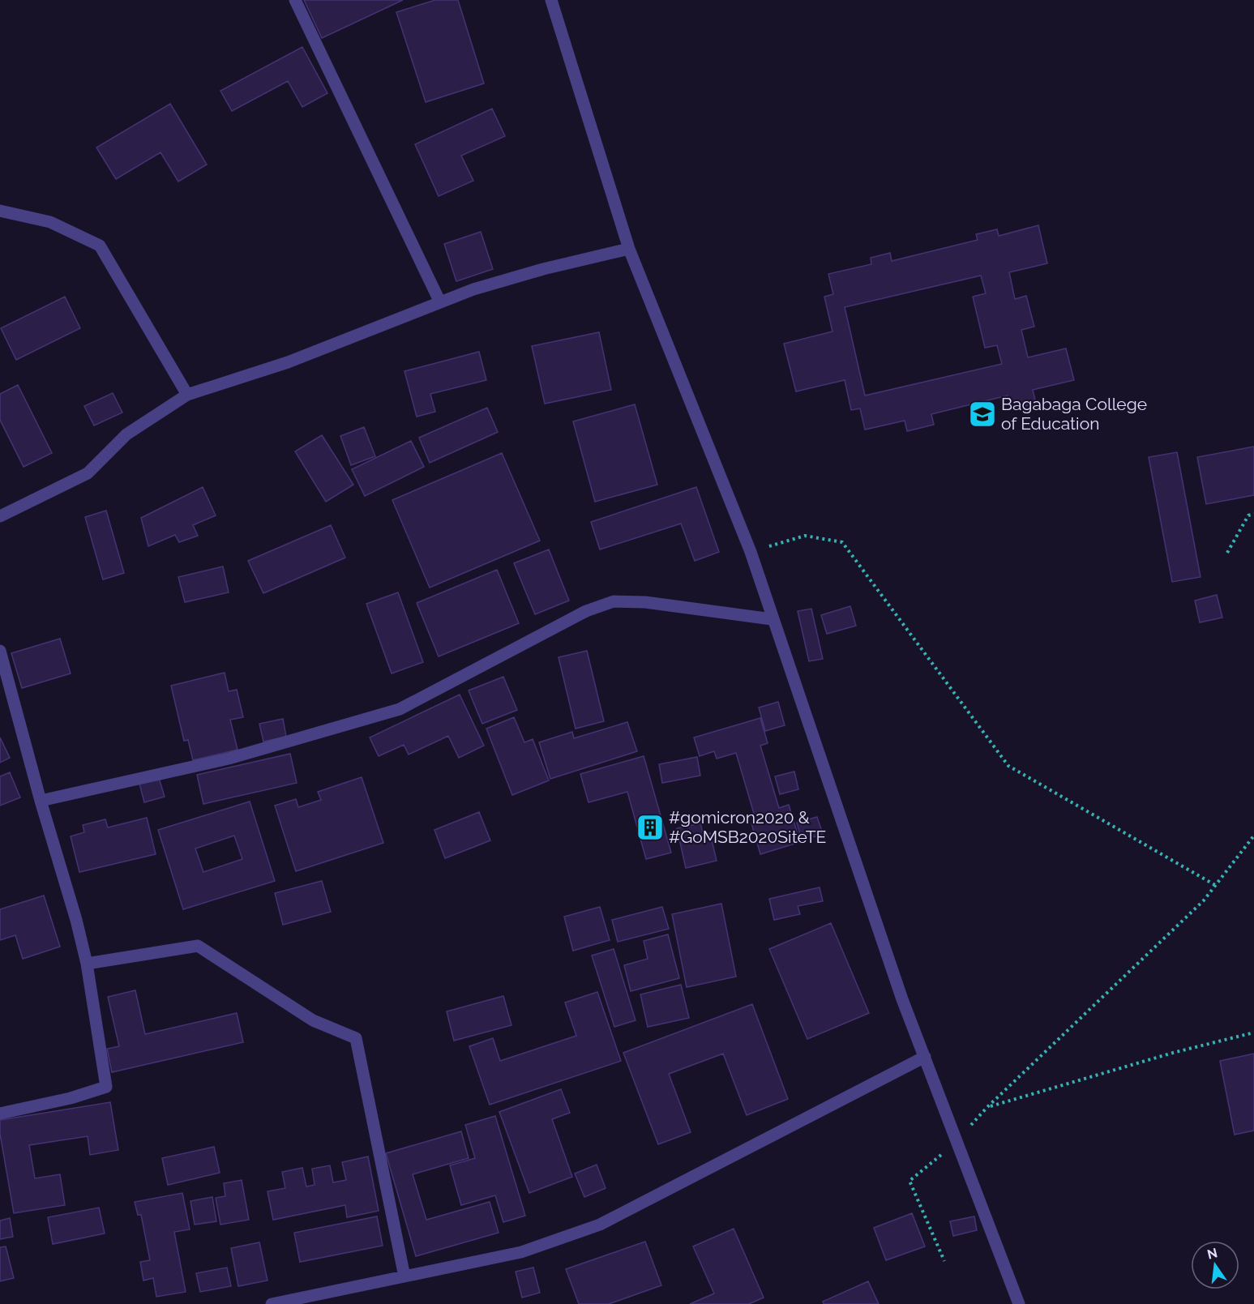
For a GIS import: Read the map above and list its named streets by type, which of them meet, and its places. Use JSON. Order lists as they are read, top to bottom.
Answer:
{
  "places": {
    "school or university": ["Bagabaga College of Education"],
    "building": ["#gomicron2020 & #GoMSB2020SiteTE"]
  },
  "north": "top"
}
